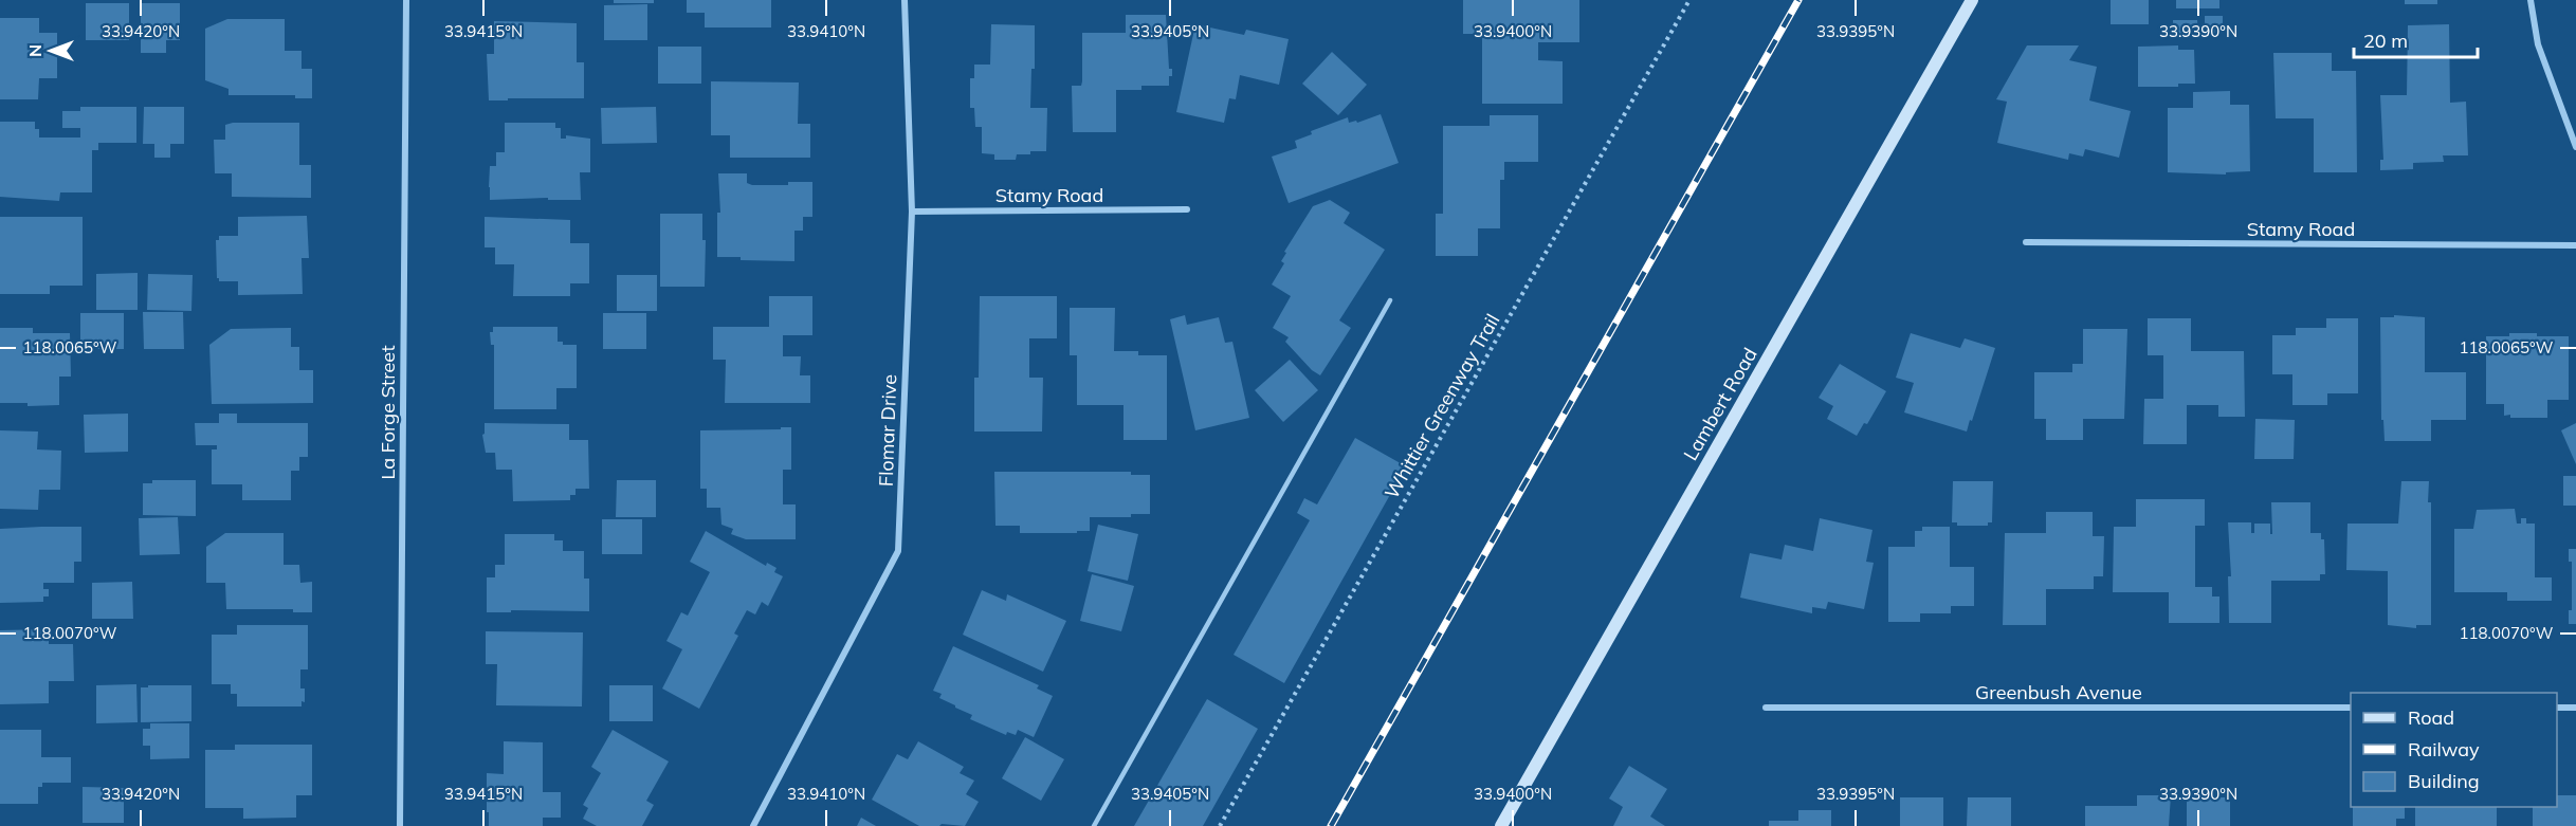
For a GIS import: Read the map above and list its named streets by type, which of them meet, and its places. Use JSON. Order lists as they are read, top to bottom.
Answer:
{
  "streets": {
    "main road": ["Lambert Road"],
    "street": [
      "Stamy Road",
      "La Forge Street",
      "Flomar Drive",
      "Greenbush Avenue"
    ],
    "path": ["Whittier Greenway Trail"]
  },
  "crossings": [
    ["Stamy Road", "Flomar Drive"]
  ],
  "legend": ["Road", "Railway", "Building"],
  "scale_bar": "20 m",
  "north": "left",
  "coordinates": [
    "33.9420°N",
    "33.9415°N",
    "33.9410°N",
    "33.9405°N",
    "33.9400°N",
    "33.9395°N",
    "33.9390°N",
    "118.0065°W",
    "118.0070°W"
  ]
}
